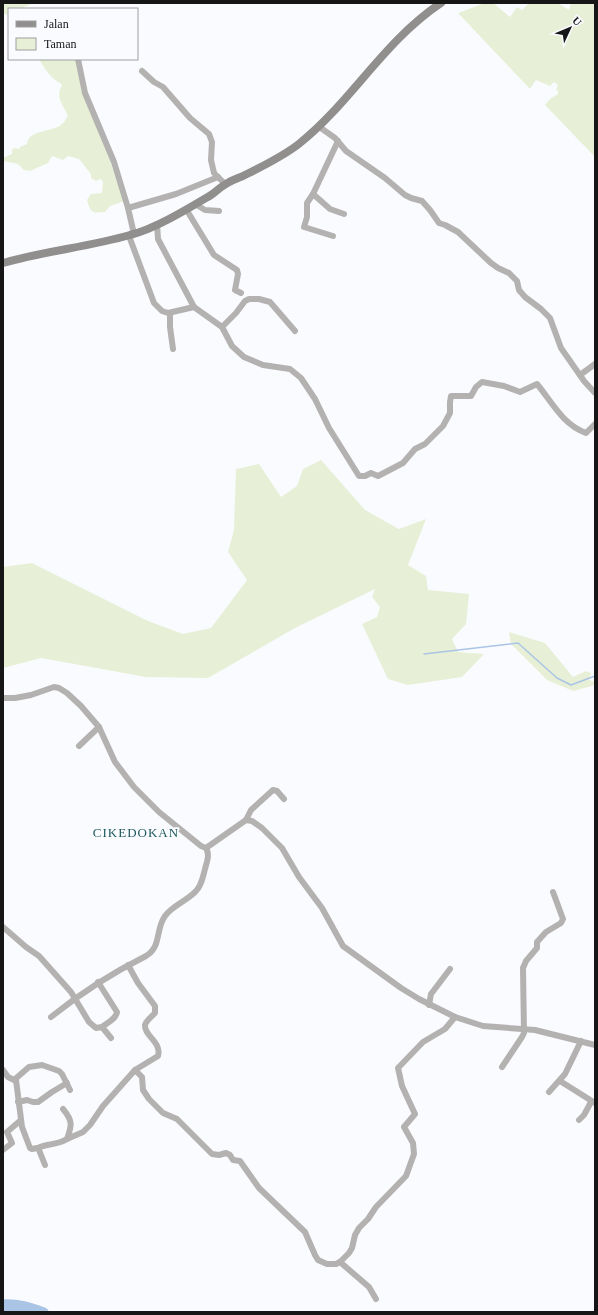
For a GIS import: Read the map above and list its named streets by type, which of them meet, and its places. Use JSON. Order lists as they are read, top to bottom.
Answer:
{
  "districts": ["CIKEDOKAN"],
  "legend": ["Jalan", "Taman"],
  "north": "top right"
}
